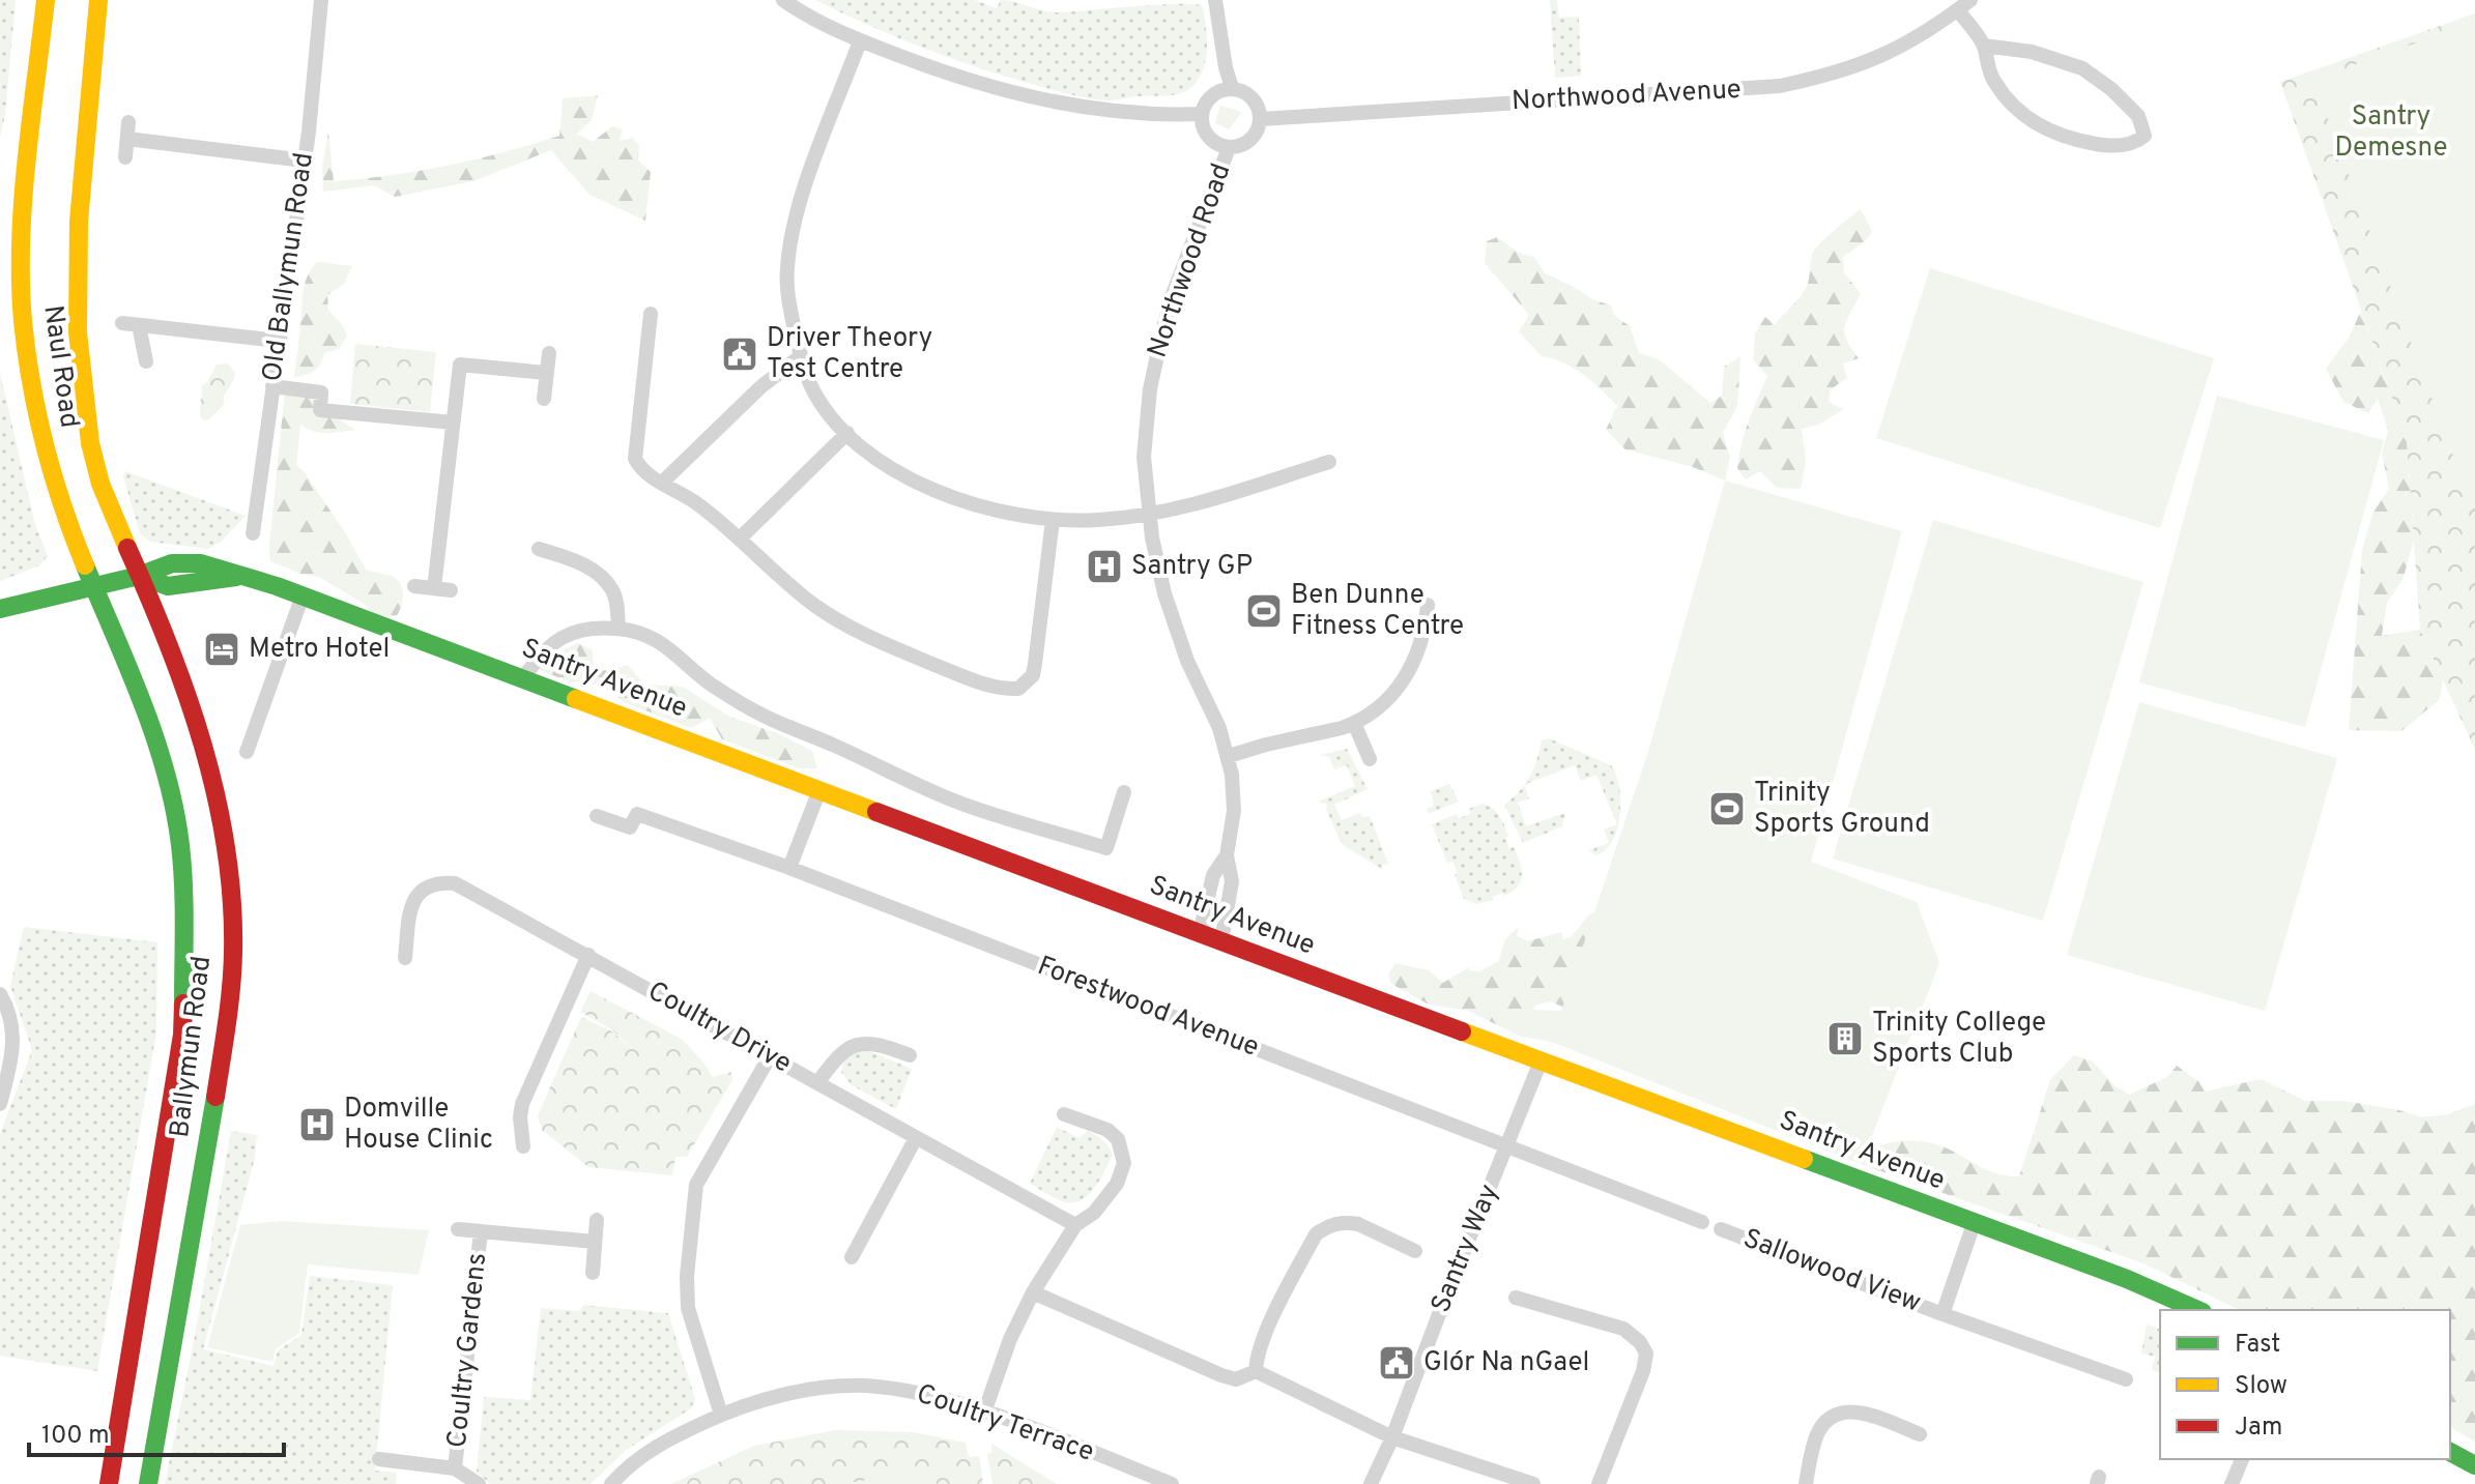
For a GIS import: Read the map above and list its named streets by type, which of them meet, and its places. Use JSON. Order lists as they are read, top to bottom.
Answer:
{
  "streets": {
    "main road": ["Naul Road", "Santry Avenue", "Ballymun Road"],
    "street": [
      "Northwood Avenue",
      "Northwood Road",
      "Old Ballymun Road",
      "Forestwood Avenue",
      "Coultry Drive",
      "Santry Way",
      "Sallowood View",
      "Coultry Gardens",
      "Coultry Terrace"
    ]
  },
  "crossings": [
    ["Northwood Avenue", "Northwood Road"],
    ["Northwood Road", "Santry Avenue"],
    ["Naul Road", "Santry Avenue"],
    ["Naul Road", "Ballymun Road"],
    ["Santry Avenue", "Ballymun Road"],
    ["Santry Avenue", "Santry Way"],
    ["Santry Avenue", "Sallowood View"],
    ["Forestwood Avenue", "Santry Way"]
  ],
  "parks": ["Santry Demesne"],
  "places": {
    "public building": ["Driver Theory Test Centre", "Glór Na nGael"],
    "hospital": ["Santry GP", "Domville House Clinic"],
    "sports": ["Ben Dunne Fitness Centre", "Trinity Sports Ground"],
    "hotel": ["Metro Hotel"],
    "building": ["Trinity College Sports Club"]
  },
  "legend": ["Fast", "Slow", "Jam"],
  "scale_bar": "100 m"
}
